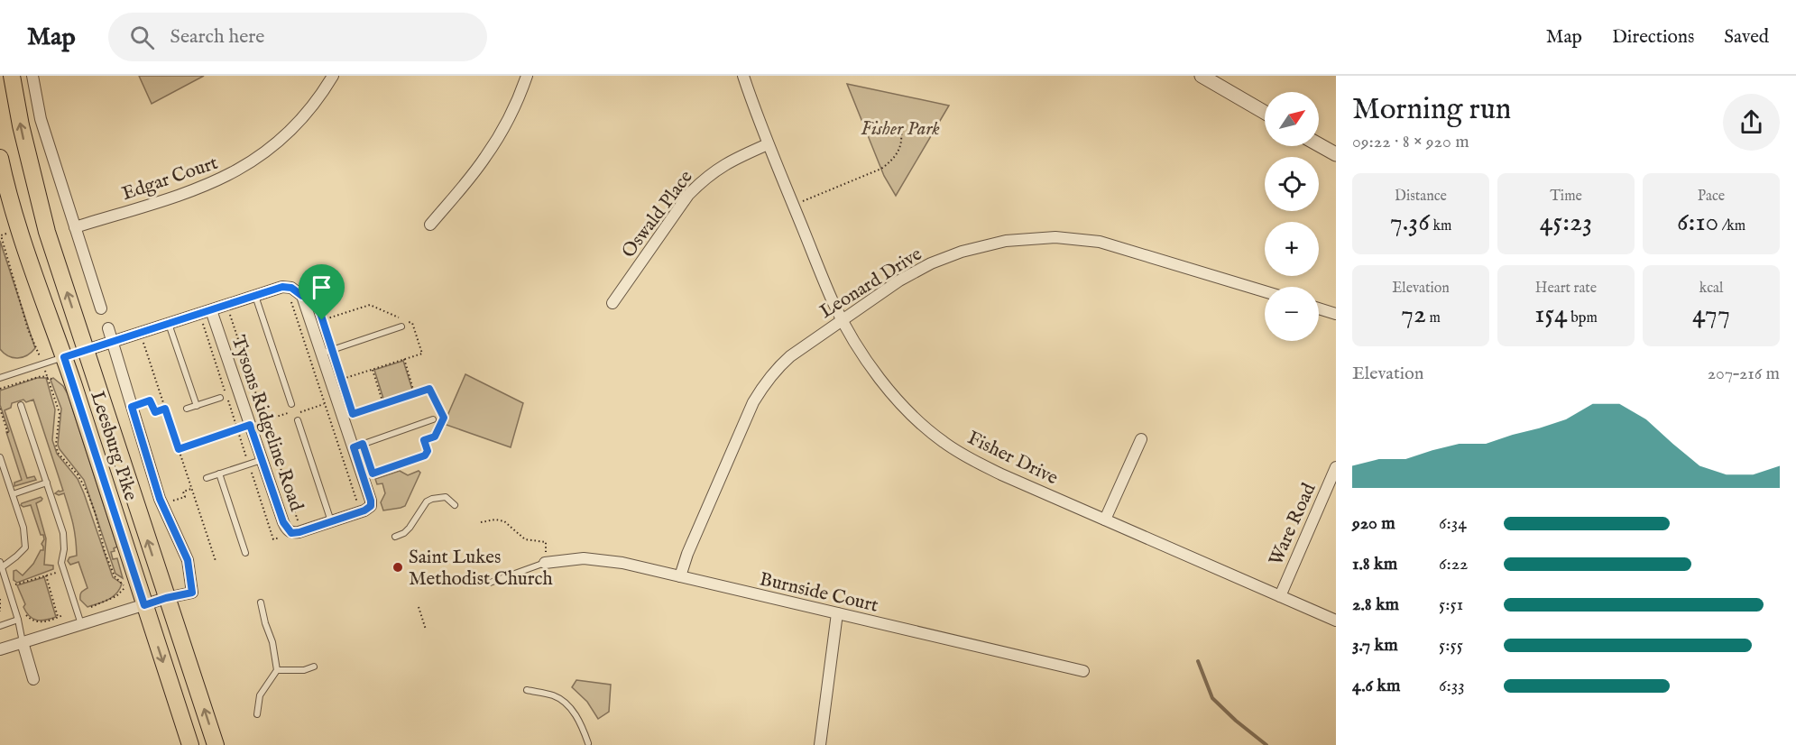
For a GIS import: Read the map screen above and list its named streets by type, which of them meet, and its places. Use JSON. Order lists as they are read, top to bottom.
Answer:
{
  "streets": {
    "main road": ["Leesburg Pike"],
    "street": [
      "Edgar Court",
      "Oswald Place",
      "Leonard Drive",
      "Tysons Ridgeline Road",
      "Fisher Drive",
      "Ware Road",
      "Burnside Court"
    ]
  },
  "crossings": [
    ["Oswald Place", "Fisher Drive"],
    ["Leonard Drive", "Fisher Drive"],
    ["Leonard Drive", "Burnside Court"],
    ["Fisher Drive", "Ware Road"]
  ],
  "parks": ["Fisher Park"],
  "places": ["Saint Lukes Methodist Church"],
  "north": "top right",
  "page": {
    "header": "Map",
    "search": "Search here",
    "nav": ["Map", "Directions", "Saved"],
    "heading": ["Morning run", "09:22 · 8 × 920 m"],
    "map_buttons": ["+", "−"],
    "stats": [
      ["Distance", "7.36 km"],
      ["Time", "45:23"],
      ["Pace", "6:10 /km"],
      ["Elevation", "72 m"],
      ["Heart rate", "154 bpm"],
      ["kcal", "477"]
    ],
    "chart": ["Elevation", "207–216 m"],
    "list": [
      {
        "name": "920 m",
        "note": "6:34"
      },
      {
        "name": "1.8 km",
        "note": "6:22"
      },
      {
        "name": "2.8 km",
        "note": "5:51"
      },
      {
        "name": "3.7 km",
        "note": "5:55"
      },
      {
        "name": "4.6 km",
        "note": "6:33"
      }
    ]
  }
}
